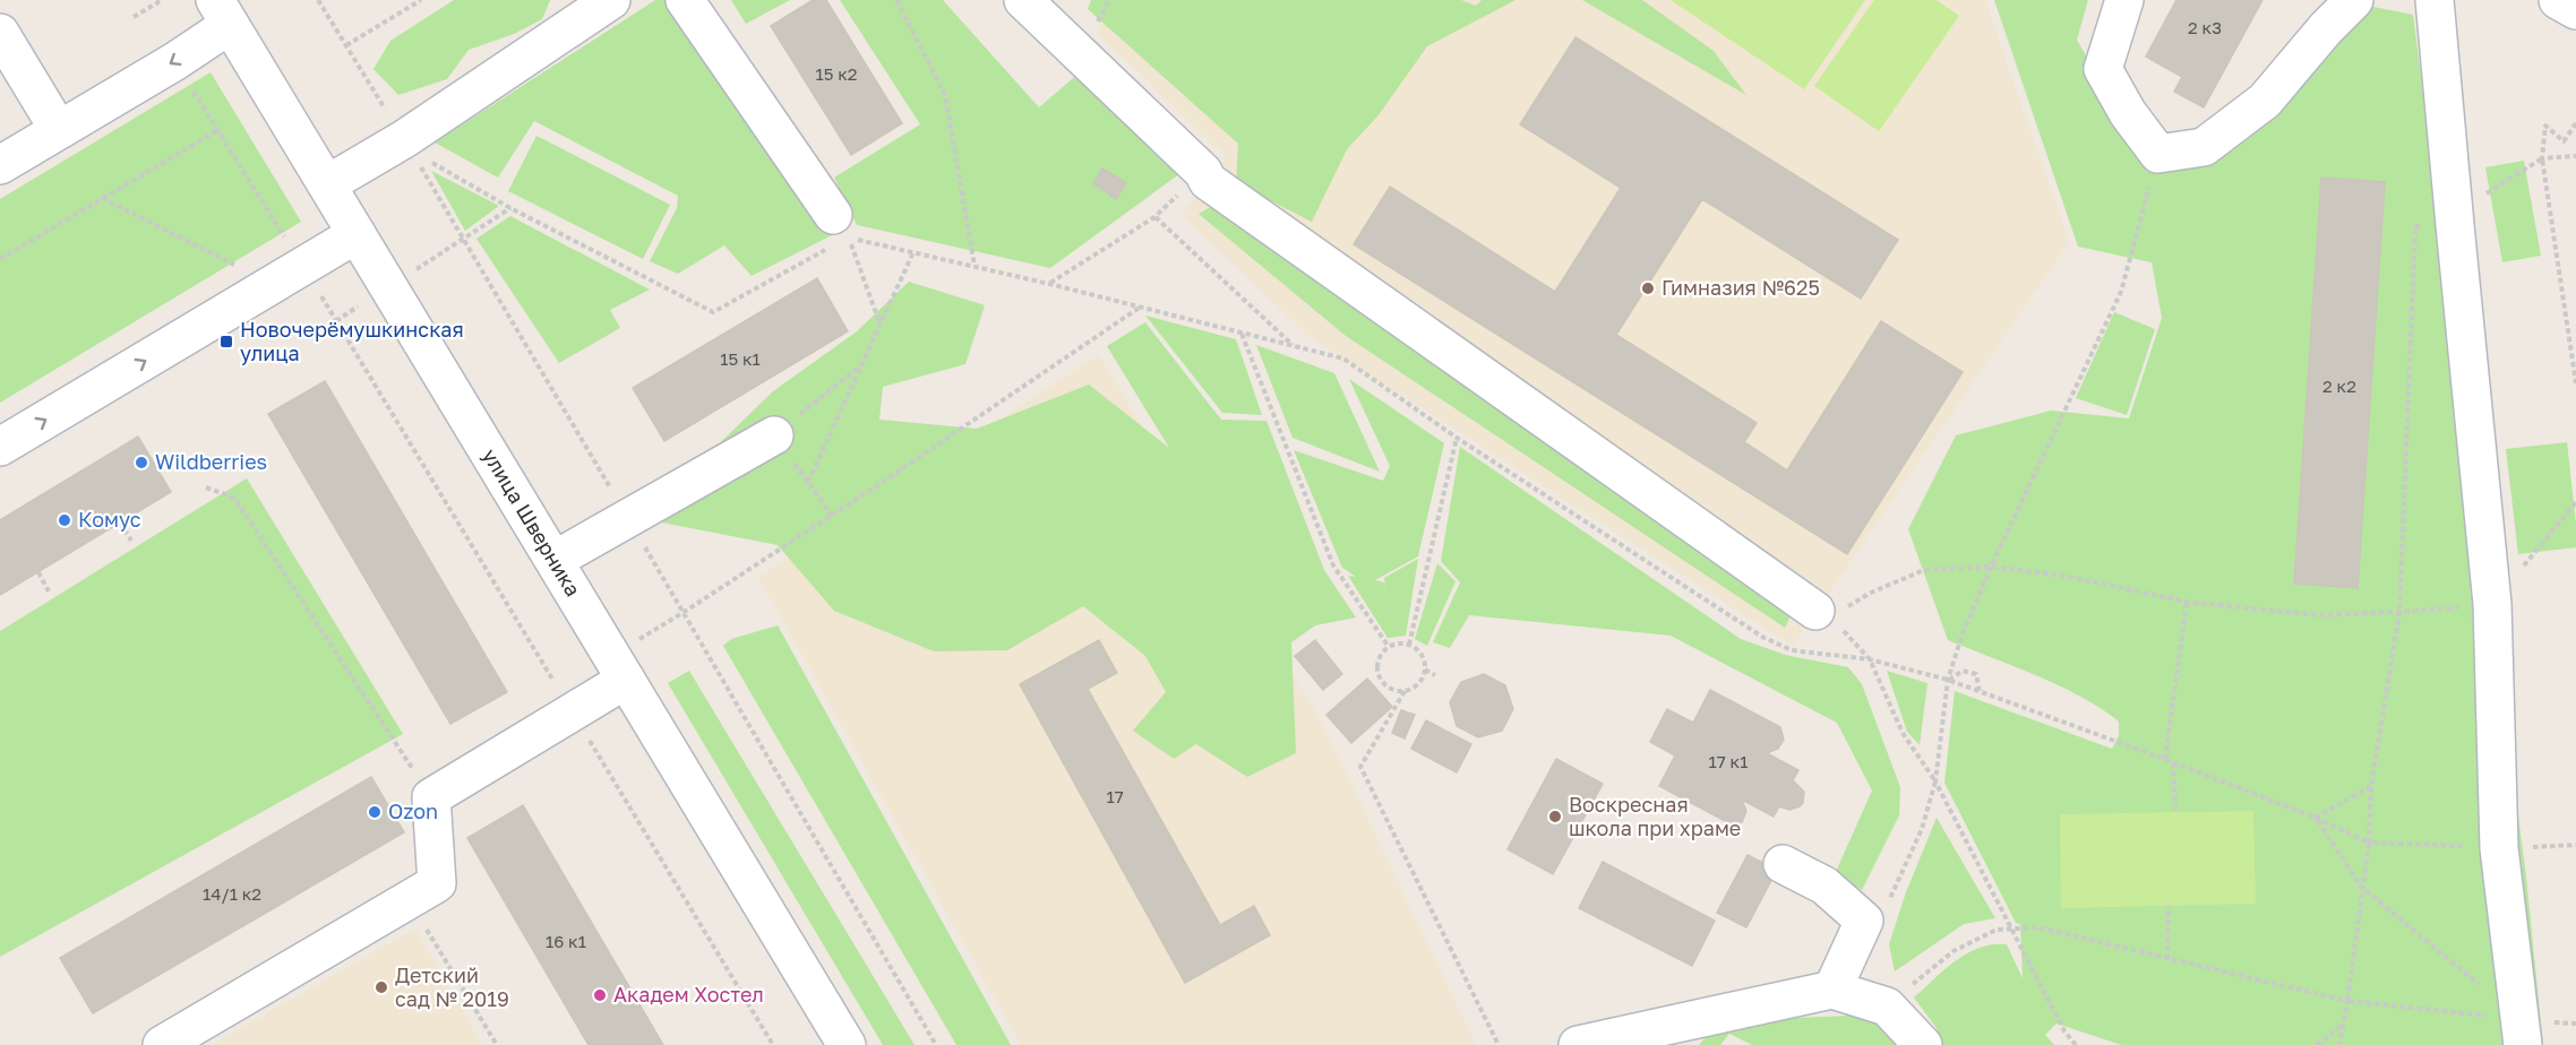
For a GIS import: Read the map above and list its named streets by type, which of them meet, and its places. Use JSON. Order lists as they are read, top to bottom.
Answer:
{
  "streets": {
    "street": ["улица Шверника"]
  },
  "places": {
    "other": [
      "Гимназия №625",
      "Wildberries",
      "Комус",
      "Ozon",
      "Воскресная школа при храме",
      "Детский сад № 2019",
      "Академ Хостел"
    ],
    "transit": ["Новочерёмушкинская улица"]
  },
  "house_numbers": [
    "2 к3",
    "15 к2",
    "15 к1",
    "2 к2",
    "17 к1",
    "17",
    "14/1 к2",
    "16 к1"
  ]
}
